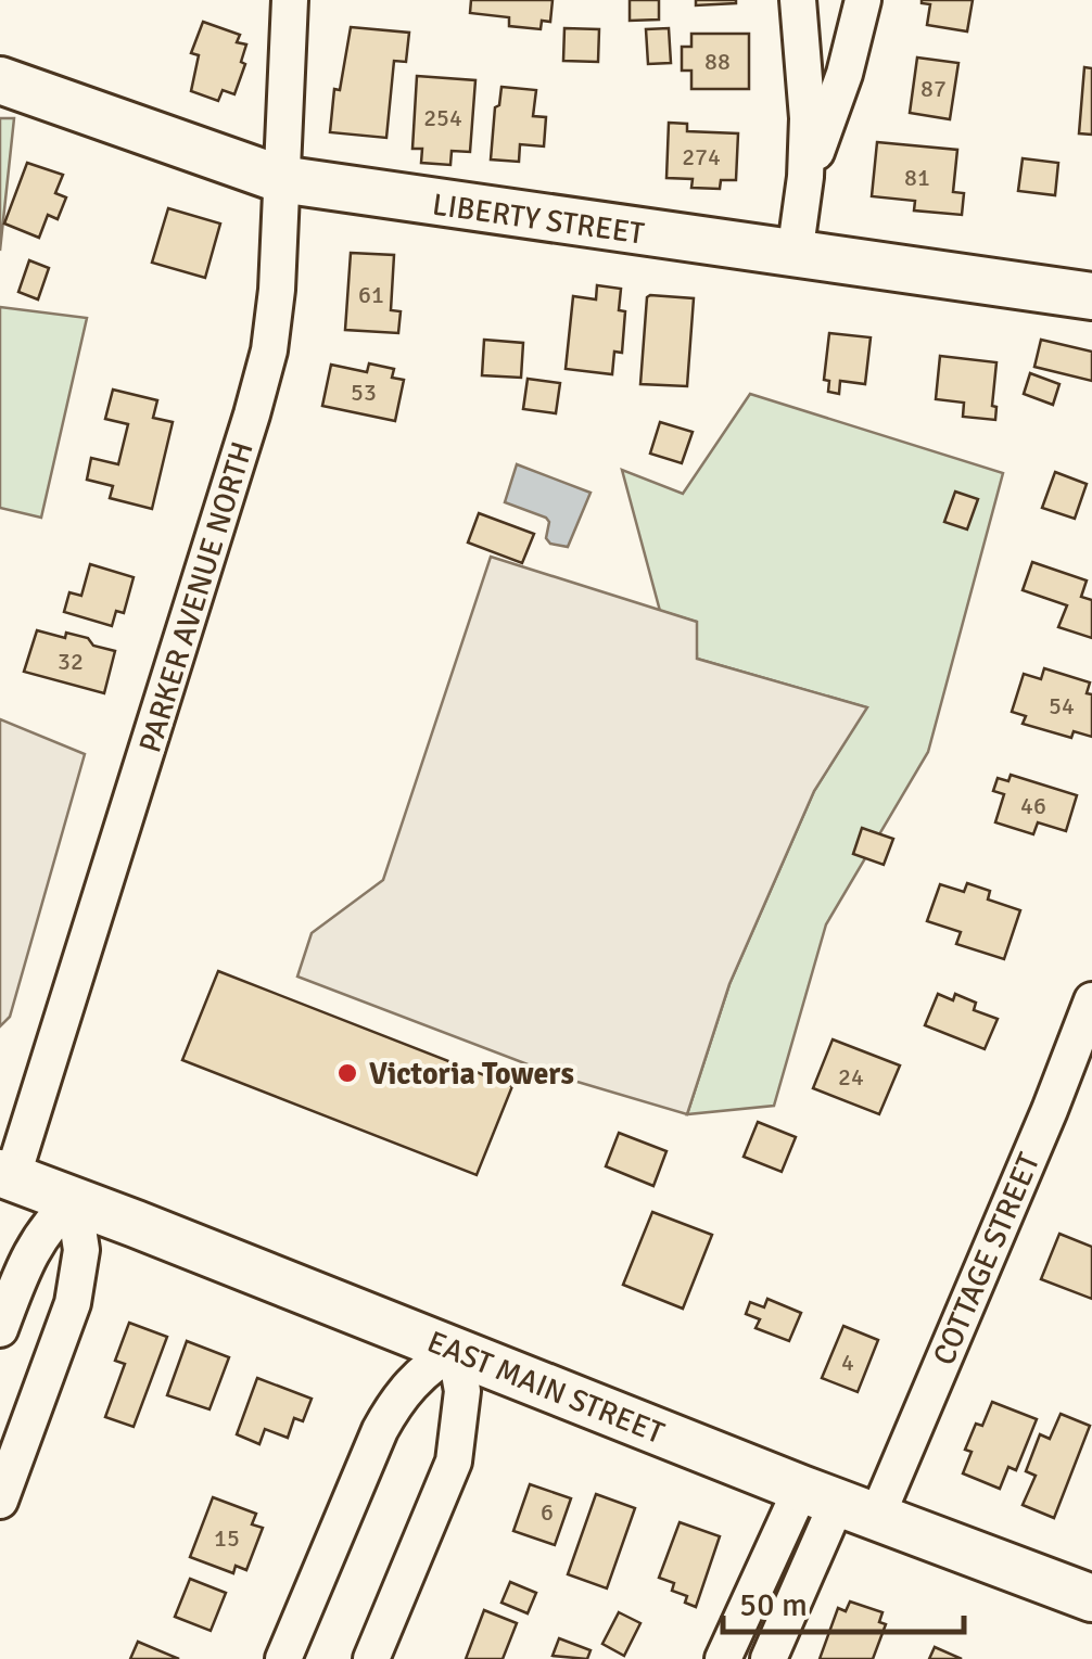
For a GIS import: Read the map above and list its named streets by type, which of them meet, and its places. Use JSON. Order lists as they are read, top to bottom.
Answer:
{
  "streets": {
    "main road": ["LIBERTY STREET", "EAST MAIN STREET"],
    "street": ["PARKER AVENUE NORTH", "COTTAGE STREET"]
  },
  "crossings": [
    ["LIBERTY STREET", "PARKER AVENUE NORTH"],
    ["PARKER AVENUE NORTH", "EAST MAIN STREET"],
    ["COTTAGE STREET", "EAST MAIN STREET"]
  ],
  "places": ["Victoria Towers"],
  "house_numbers": [
    "88",
    "87",
    "254",
    "274",
    "81",
    "61",
    "53",
    "32",
    "54",
    "46",
    "24",
    "4",
    "6",
    "15"
  ],
  "scale_bar": "50 m"
}
